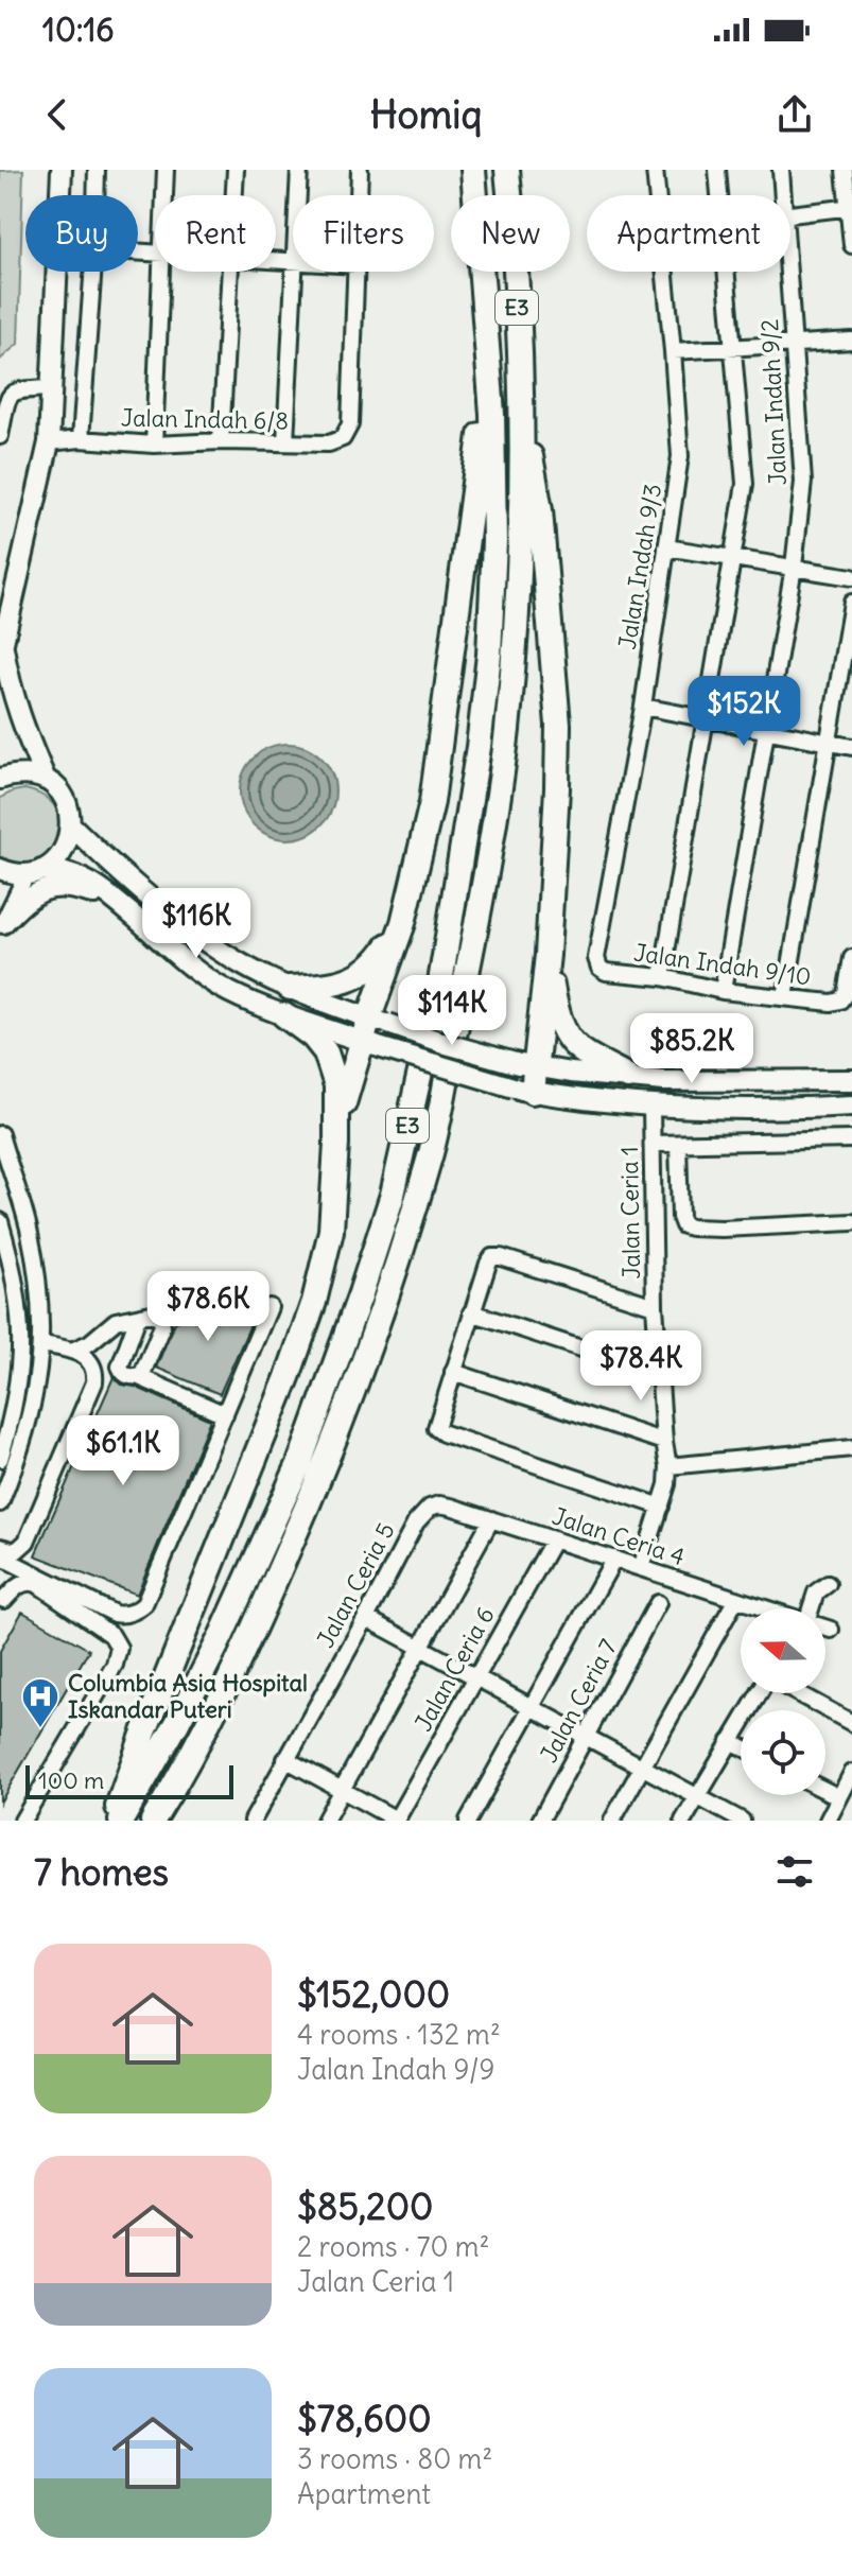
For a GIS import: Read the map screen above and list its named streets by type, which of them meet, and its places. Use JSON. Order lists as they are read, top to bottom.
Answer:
{
  "streets": {
    "highway": ["E3"],
    "street": [
      "Jalan Indah 9/2",
      "Jalan Indah 6/8",
      "Jalan Indah 9/3",
      "Jalan Indah 9/10",
      "Jalan Ceria 1",
      "Jalan Ceria 4",
      "Jalan Ceria 5",
      "Jalan Ceria 6",
      "Jalan Ceria 7"
    ]
  },
  "crossings": [
    ["Jalan Indah 9/2", "Jalan Indah 9/10"],
    ["Jalan Indah 9/3", "Jalan Indah 9/10"],
    ["Jalan Ceria 1", "Jalan Ceria 4"],
    ["Jalan Ceria 4", "Jalan Ceria 5"],
    ["Jalan Ceria 4", "Jalan Ceria 6"]
  ],
  "places": {
    "hospital": ["Columbia Asia Hospital Iskandar Puteri"]
  },
  "scale_bar": "100 m",
  "north": "left",
  "page": {
    "status": "10:16",
    "header": "Homiq",
    "chip": [
      "Buy",
      "Rent",
      "Filters",
      "New",
      "Apartment"
    ],
    "price": [
      "$152K",
      "$116K",
      "$114K",
      "$85.2K",
      "$78.6K",
      "$78.4K",
      "$61.1K"
    ],
    "scale": "100 m",
    "heading": "7 homes",
    "list": [
      {
        "name": "$152,000",
        "note": "4 rooms · 132 m² · Jalan Indah 9/9"
      },
      {
        "name": "$85,200",
        "note": "2 rooms · 70 m² · Jalan Ceria 1"
      },
      {
        "name": "$78,600",
        "note": "3 rooms · 80 m² · Apartment"
      }
    ]
  }
}
